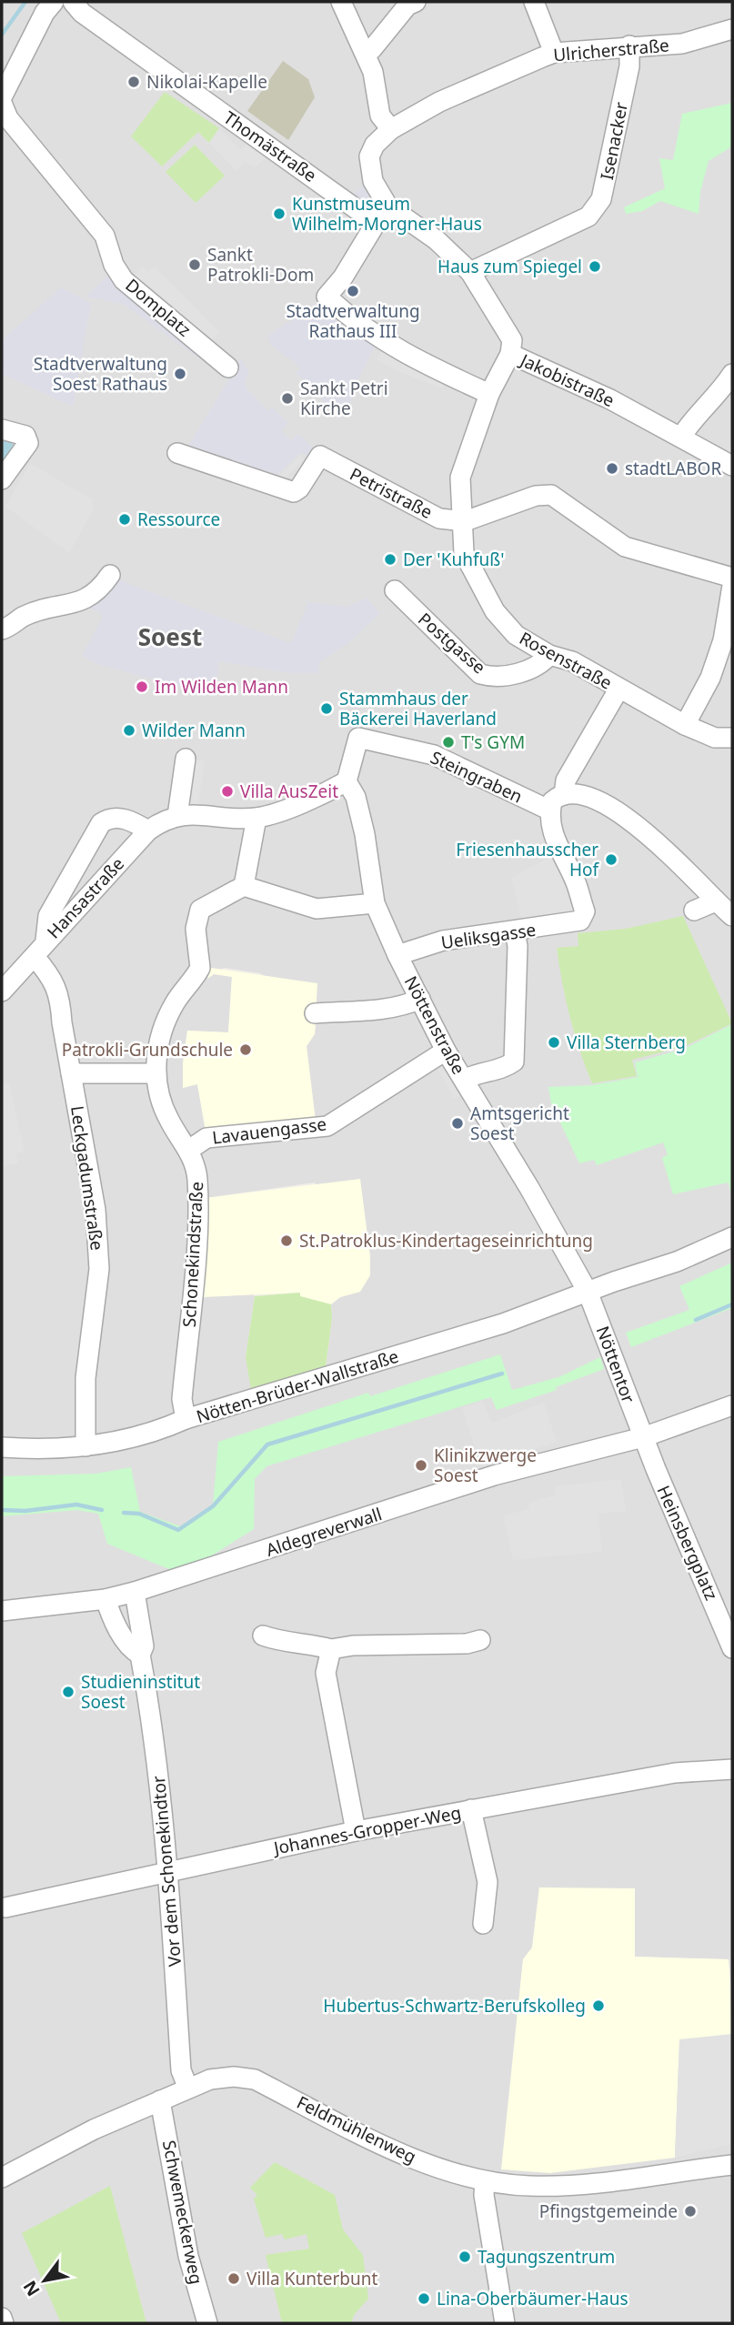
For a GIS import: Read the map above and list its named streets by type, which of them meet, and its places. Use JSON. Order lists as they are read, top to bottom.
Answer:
{
  "streets": {
    "street": [
      "Ulricherstraße",
      "Isenacker",
      "Thomästraße",
      "Domplatz",
      "Jakobistraße",
      "Petristraße",
      "Postgasse",
      "Rosenstraße",
      "Steingraben",
      "Hansastraße",
      "Ueliksgasse",
      "Nöttenstraße",
      "Lavauengasse",
      "Leckgadumstraße",
      "Schonekindstraße",
      "Nöttentor",
      "Nötten-Brüder-Wallstraße",
      "Aldegreverwall",
      "Heinsbergplatz",
      "Johannes-Gropper-Weg",
      "Vor dem Schonekindtor",
      "Feldmühlenweg",
      "Schwemeckerweg"
    ]
  },
  "crossings": [
    ["Ulricherstraße", "Isenacker"],
    ["Isenacker", "Jakobistraße"],
    ["Jakobistraße", "Rosenstraße"],
    ["Petristraße", "Rosenstraße"],
    ["Postgasse", "Rosenstraße"],
    ["Steingraben", "Ueliksgasse"],
    ["Steingraben", "Nöttenstraße"],
    ["Hansastraße", "Leckgadumstraße"],
    ["Ueliksgasse", "Nöttenstraße"],
    ["Nöttenstraße", "Lavauengasse"],
    ["Nöttenstraße", "Nöttentor"],
    ["Nöttenstraße", "Nötten-Brüder-Wallstraße"],
    ["Lavauengasse", "Schonekindstraße"],
    ["Leckgadumstraße", "Nötten-Brüder-Wallstraße"],
    ["Schonekindstraße", "Nötten-Brüder-Wallstraße"],
    ["Nöttentor", "Nötten-Brüder-Wallstraße"],
    ["Nöttentor", "Aldegreverwall"],
    ["Nöttentor", "Heinsbergplatz"],
    ["Aldegreverwall", "Heinsbergplatz"],
    ["Aldegreverwall", "Vor dem Schonekindtor"],
    ["Johannes-Gropper-Weg", "Vor dem Schonekindtor"],
    ["Vor dem Schonekindtor", "Feldmühlenweg"],
    ["Feldmühlenweg", "Schwemeckerweg"]
  ],
  "districts": ["Soest"],
  "places": [
    "Nikolai-Kapelle",
    "Kunstmuseum Wilhelm-Morgner-Haus",
    "Sankt Patrokli-Dom",
    "Haus zum Spiegel",
    "Stadtverwaltung Rathaus III",
    "Stadtverwaltung Soest Rathaus",
    "Sankt Petri Kirche",
    "stadtLABOR",
    "Ressource",
    "Der 'Kuhfuß'",
    "Im Wilden Mann",
    "Stammhaus der Bäckerei Haverland",
    "Wilder Mann",
    "T's GYM",
    "Villa AusZeit",
    "Friesenhausscher Hof",
    "Villa Sternberg",
    "Patrokli-Grundschule",
    "Amtsgericht Soest",
    "St.Patroklus-Kindertageseinrichtung",
    "Klinikzwerge Soest",
    "Studieninstitut Soest",
    "Hubertus-Schwartz-Berufskolleg",
    "Pfingstgemeinde",
    "Tagungszentrum",
    "Villa Kunterbunt",
    "Lina-Oberbäumer-Haus"
  ],
  "north": "bottom left"
}
